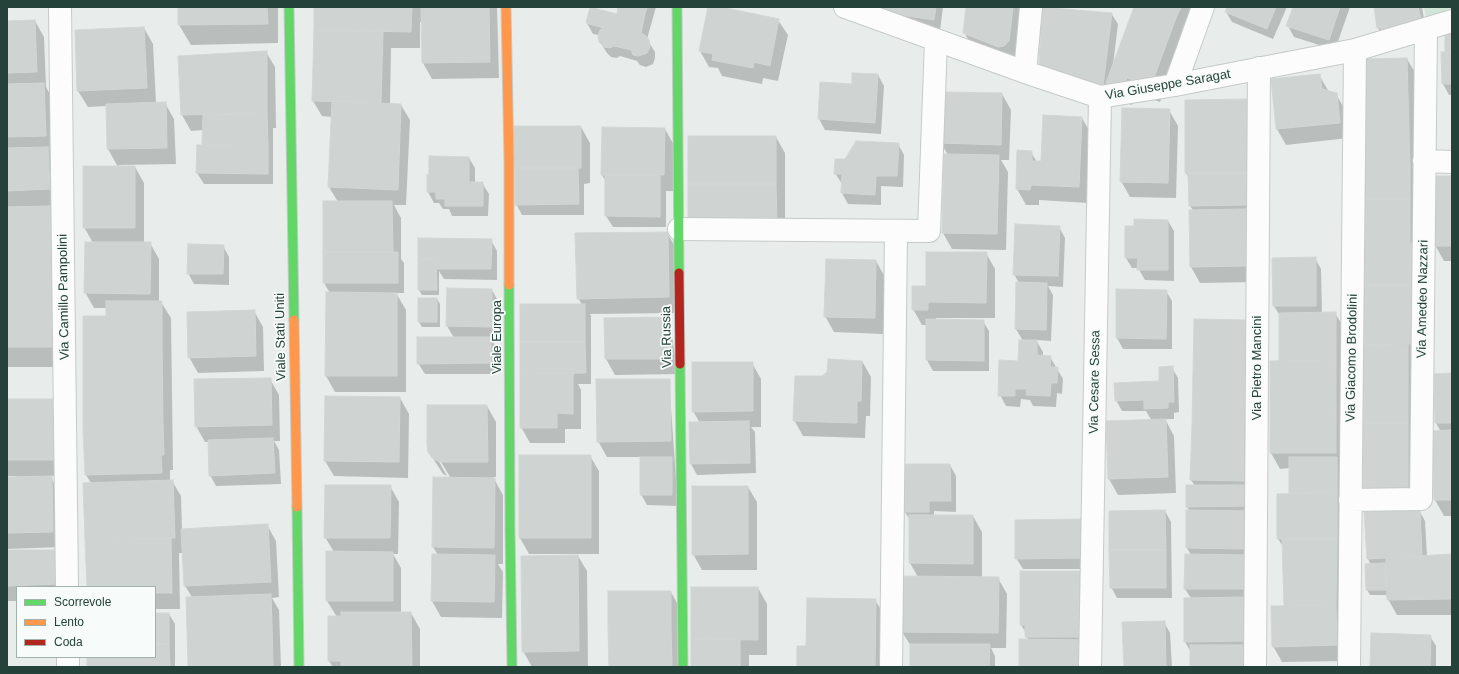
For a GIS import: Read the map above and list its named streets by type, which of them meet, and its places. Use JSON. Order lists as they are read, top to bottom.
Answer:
{
  "streets": {
    "street": [
      "Via Giuseppe Saragat",
      "Via Camillo Pampolini",
      "Via Amedeo Nazzari",
      "Viale Stati Uniti",
      "Viale Europa",
      "Via Russia",
      "Via Giacomo Brodolini",
      "Via Pietro Mancini",
      "Via Cesare Sessa"
    ]
  },
  "crossings": [
    ["Via Giuseppe Saragat", "Via Amedeo Nazzari"],
    ["Via Giuseppe Saragat", "Via Giacomo Brodolini"],
    ["Via Giuseppe Saragat", "Via Pietro Mancini"],
    ["Via Giuseppe Saragat", "Via Cesare Sessa"],
    ["Via Amedeo Nazzari", "Via Giacomo Brodolini"]
  ],
  "legend": ["Scorrevole", "Lento", "Coda"]
}
